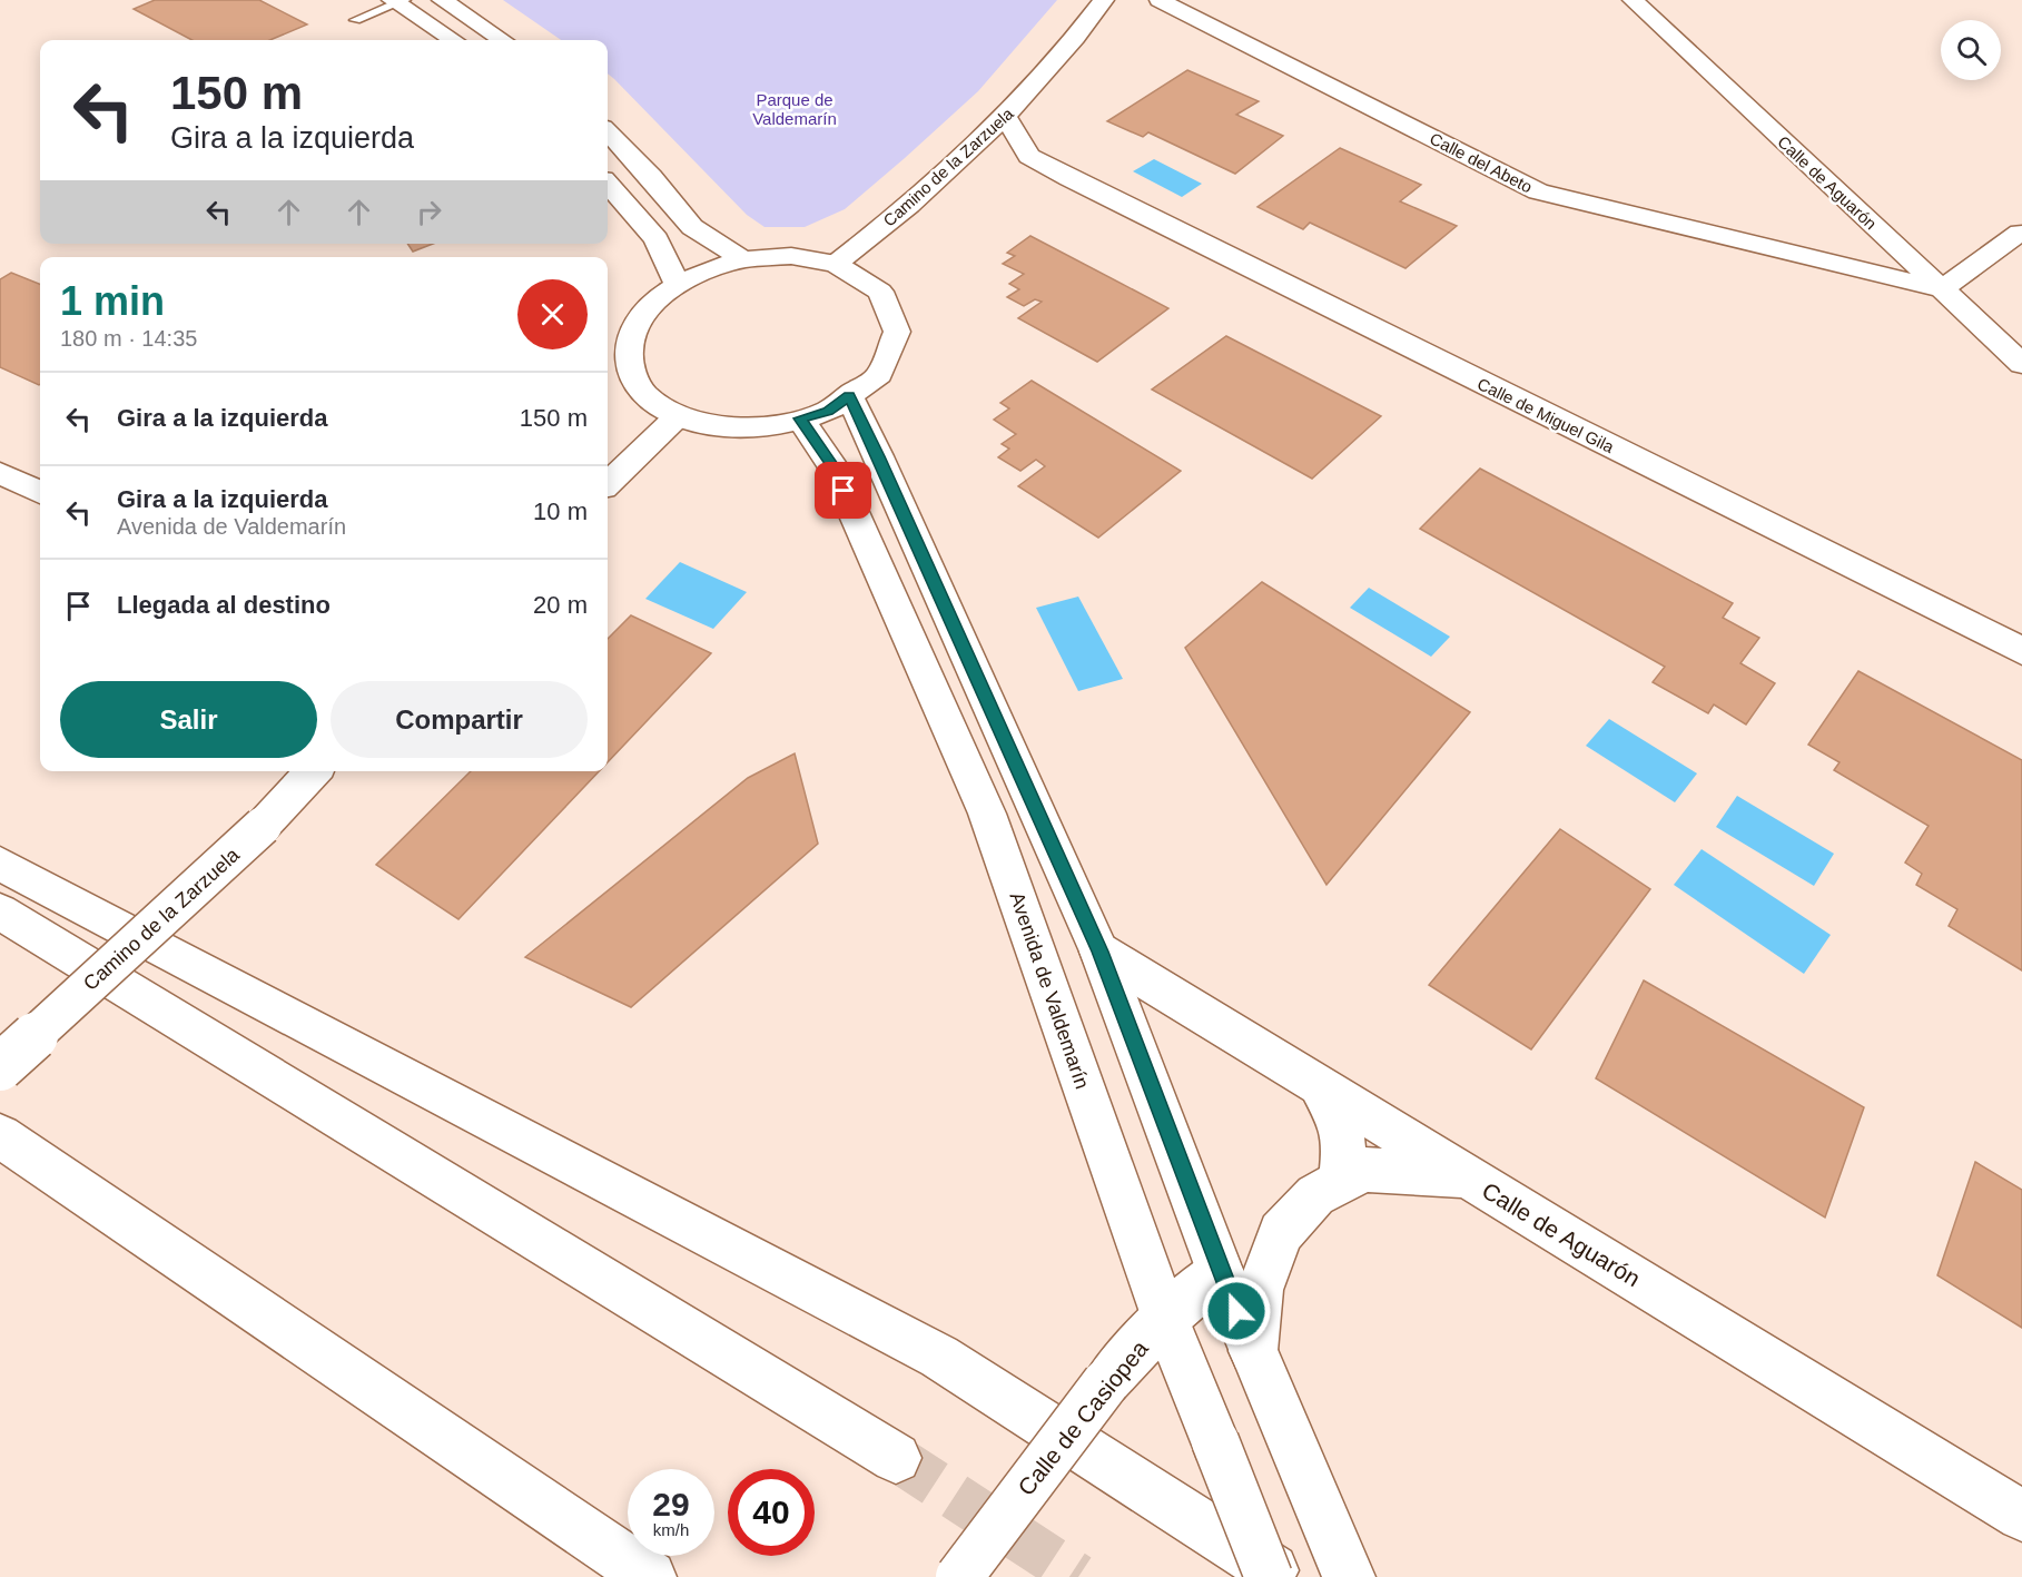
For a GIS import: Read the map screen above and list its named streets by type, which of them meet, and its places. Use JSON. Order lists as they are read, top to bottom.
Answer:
{
  "streets": {
    "main road": [
      "Calle del Abeto",
      "Camino de la Zarzuela",
      "Calle de Aguarón",
      "Calle de Miguel Gila",
      "Avenida de Valdemarín",
      "Calle de Casiopea"
    ]
  },
  "crossings": [
    ["Calle del Abeto", "Calle de Aguarón"],
    ["Camino de la Zarzuela", "Calle de Miguel Gila"],
    ["Camino de la Zarzuela", "Avenida de Valdemarín"],
    ["Avenida de Valdemarín", "Calle de Casiopea"]
  ],
  "parks": ["Parque de Valdemarín"],
  "page": {
    "turn": ["150 m", "Gira a la izquierda"],
    "heading": ["1 min", "180 m · 14:35"],
    "list": [
      {
        "name": "Gira a la izquierda",
        "value": "150 m"
      },
      {
        "name": "Gira a la izquierda",
        "note": "Avenida de Valdemarín",
        "value": "10 m"
      },
      {
        "name": "Llegada al destino",
        "value": "20 m"
      }
    ],
    "buttons": ["Salir", "Compartir"],
    "speed": "29 km/h",
    "limit": "40"
  }
}
